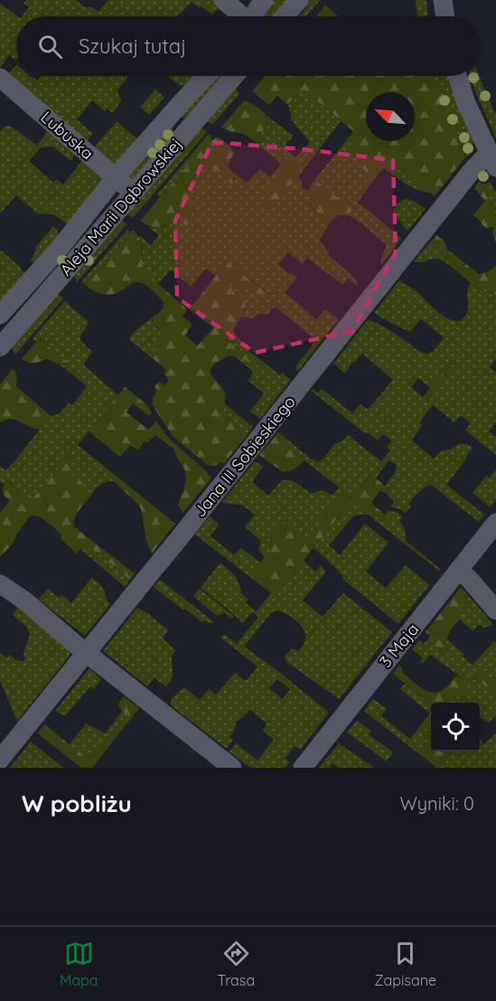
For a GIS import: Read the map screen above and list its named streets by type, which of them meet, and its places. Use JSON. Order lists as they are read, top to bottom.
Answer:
{
  "streets": {
    "street": [
      "Lubuska",
      "Aleja Marii Dąbrowskiej",
      "Jana III Sobieskiego",
      "3 Maja"
    ]
  },
  "crossings": [
    ["Lubuska", "Aleja Marii Dąbrowskiej"]
  ],
  "north": "top left",
  "page": {
    "search": "Szukaj tutaj",
    "heading": ["W pobliżu", "Wyniki: 0"],
    "nav": ["Mapa", "Trasa", "Zapisane"]
  }
}
